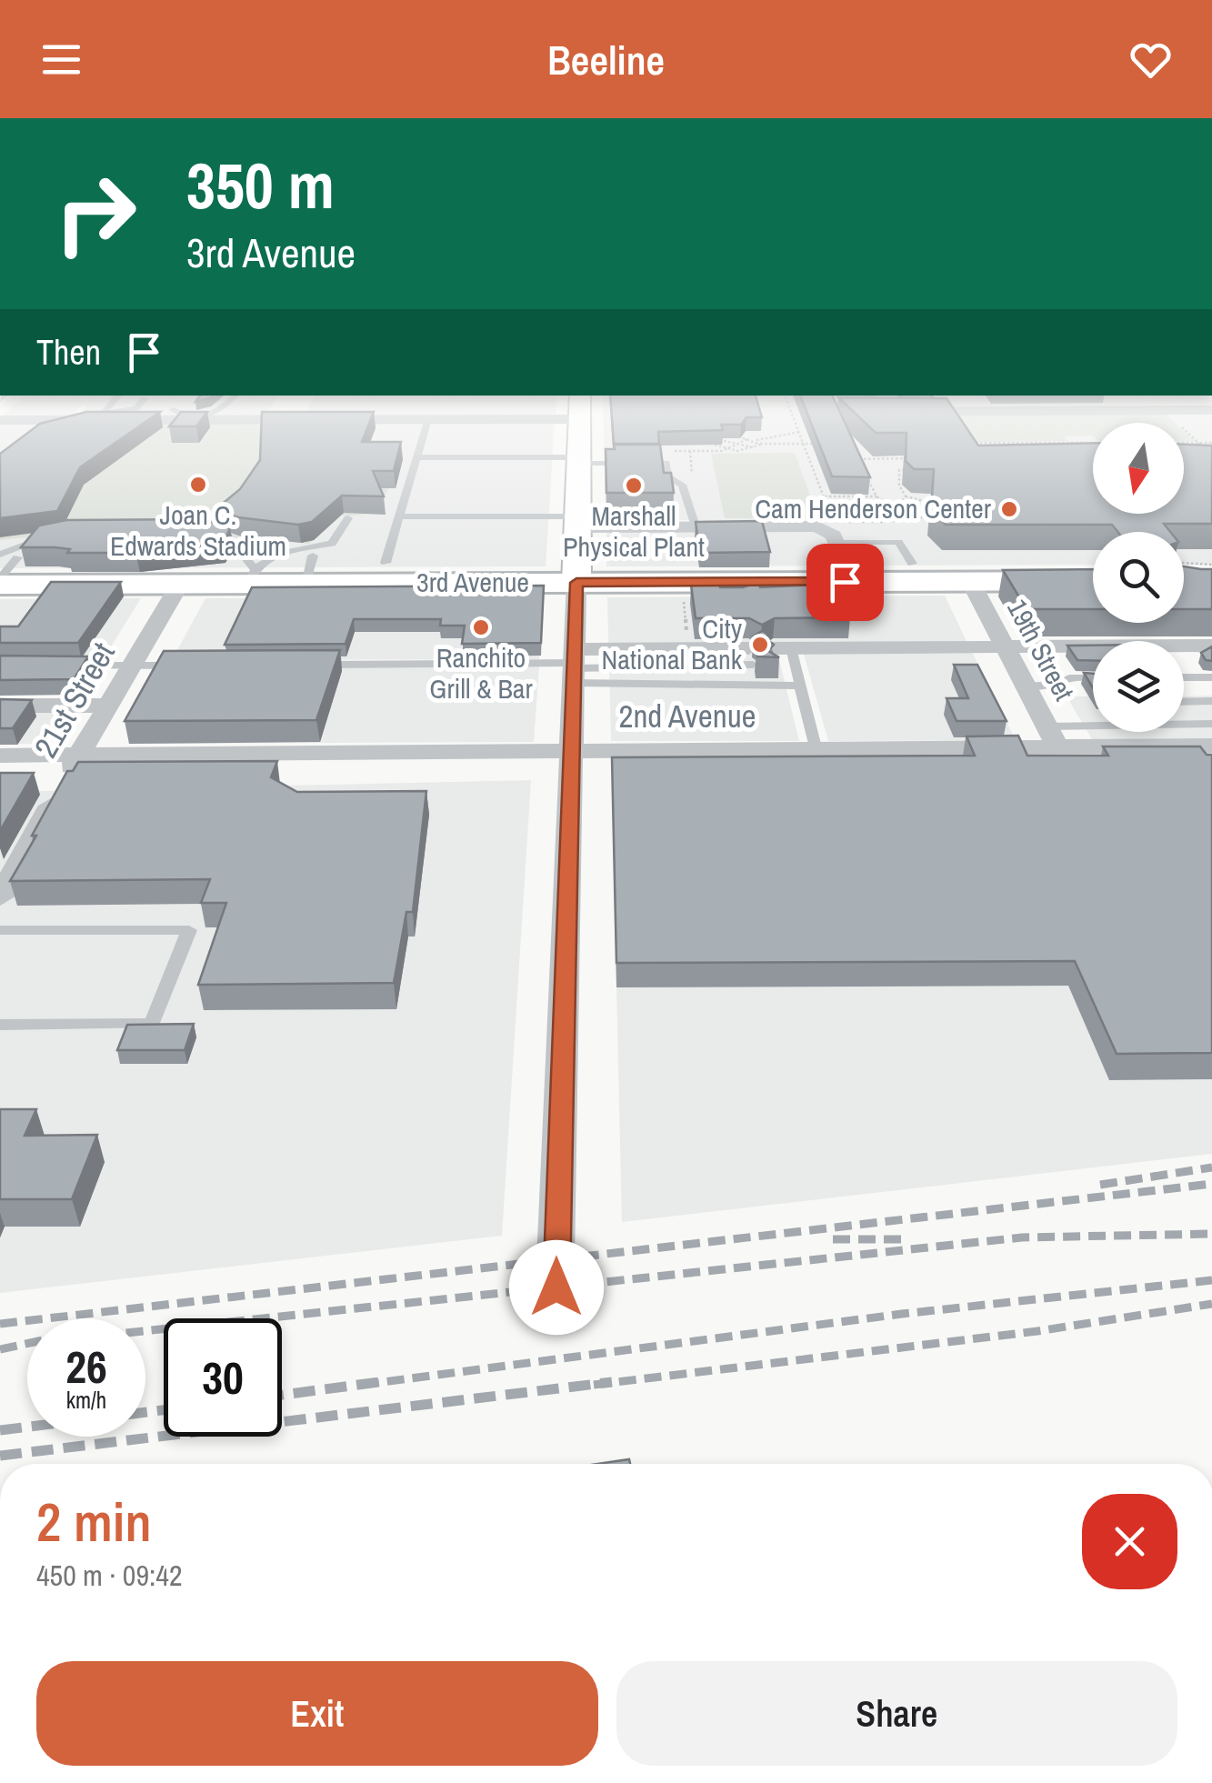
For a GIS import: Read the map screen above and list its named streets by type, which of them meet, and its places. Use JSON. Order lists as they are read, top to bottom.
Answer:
{
  "streets": {
    "main road": ["3rd Avenue"],
    "street": ["19th Street", "21st Street", "2nd Avenue"]
  },
  "crossings": [
    ["3rd Avenue", "19th Street"],
    ["3rd Avenue", "21st Street"],
    ["19th Street", "2nd Avenue"],
    ["21st Street", "2nd Avenue"]
  ],
  "places": [
    "Joan C. Edwards Stadium",
    "Marshall Physical Plant",
    "Cam Henderson Center",
    "Ranchito Grill & Bar",
    "City National Bank"
  ],
  "north": "bottom",
  "page": {
    "header": "Beeline",
    "turn": ["350 m", "3rd Avenue"],
    "then": "Then",
    "speed": "26 km/h",
    "limit": "30",
    "heading": ["2 min", "450 m · 09:42"],
    "buttons": ["Exit", "Share"]
  }
}
